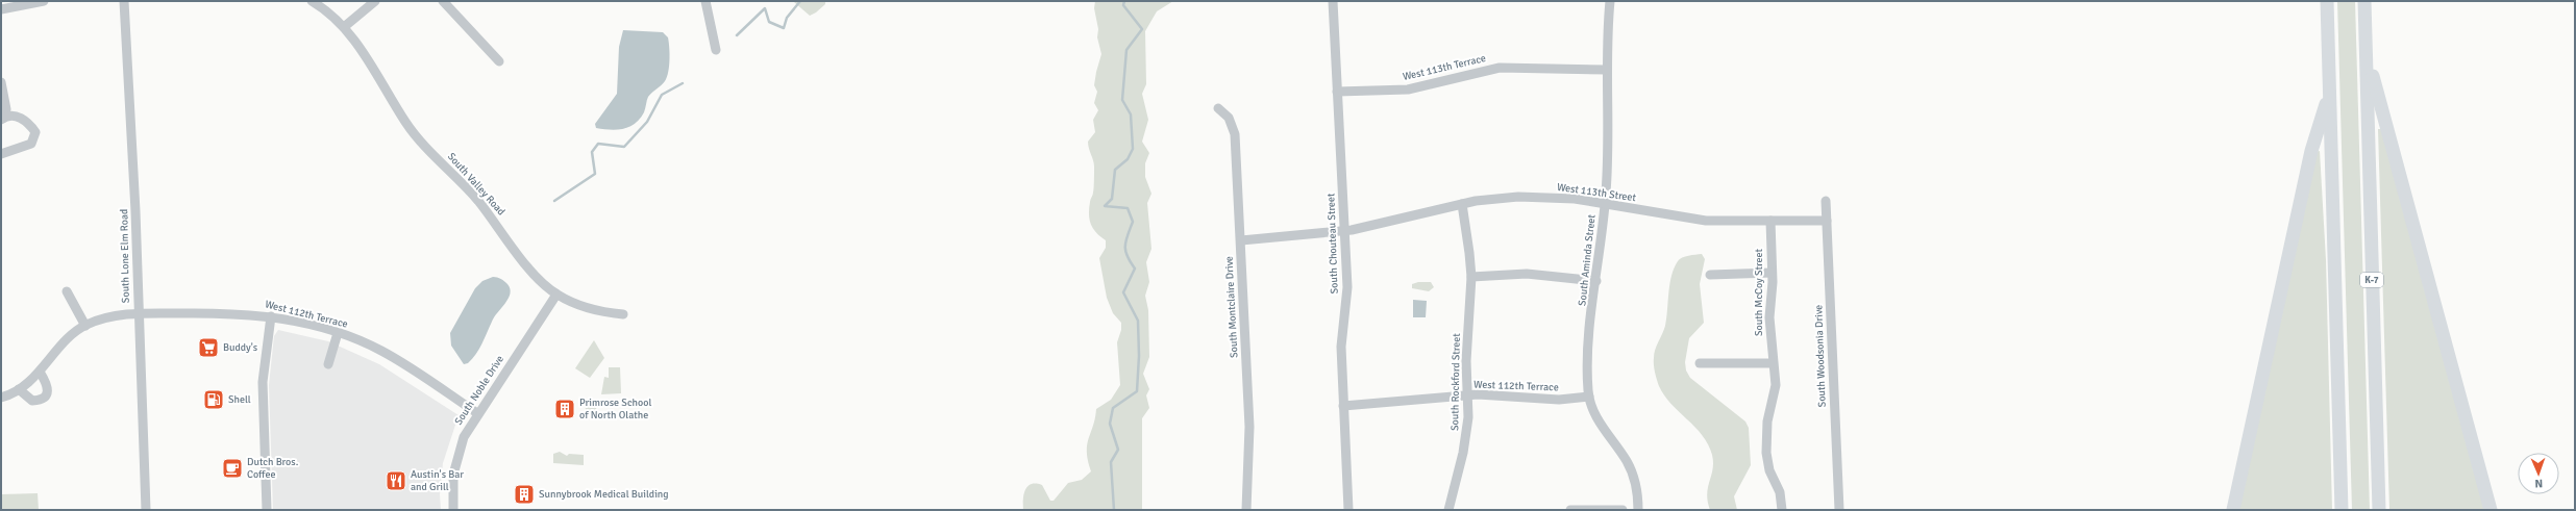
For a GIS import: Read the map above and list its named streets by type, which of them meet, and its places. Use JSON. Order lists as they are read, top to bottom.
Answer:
{
  "streets": {
    "highway": ["K-7"],
    "street": [
      "West 113th Terrace",
      "South Valley Road",
      "West 113th Street",
      "South Chouteau Street",
      "South Lone Elm Road",
      "South Aminda Street",
      "South McCoy Street",
      "South Montclaire Drive",
      "West 112th Terrace",
      "South Woodsonia Drive",
      "South Rockford Street",
      "South Noble Drive"
    ]
  },
  "crossings": [
    ["West 113th Terrace", "South Chouteau Street"],
    ["West 113th Terrace", "South Aminda Street"],
    ["South Valley Road", "South Noble Drive"],
    ["West 113th Street", "South Chouteau Street"],
    ["West 113th Street", "South Aminda Street"],
    ["West 113th Street", "South McCoy Street"],
    ["West 113th Street", "South Montclaire Drive"],
    ["West 113th Street", "South Woodsonia Drive"],
    ["West 113th Street", "South Rockford Street"],
    ["South Chouteau Street", "West 112th Terrace"],
    ["South Lone Elm Road", "West 112th Terrace"],
    ["South Aminda Street", "West 112th Terrace"],
    ["West 112th Terrace", "South Rockford Street"],
    ["West 112th Terrace", "South Noble Drive"]
  ],
  "places": {
    "supermarket": ["Buddy's"],
    "fuel station": ["Shell"],
    "building": ["Primrose School of North Olathe", "Sunnybrook Medical Building"],
    "cafe": ["Dutch Bros. Coffee"],
    "restaurant": ["Austin's Bar and Grill"]
  },
  "north": "bottom"
}
